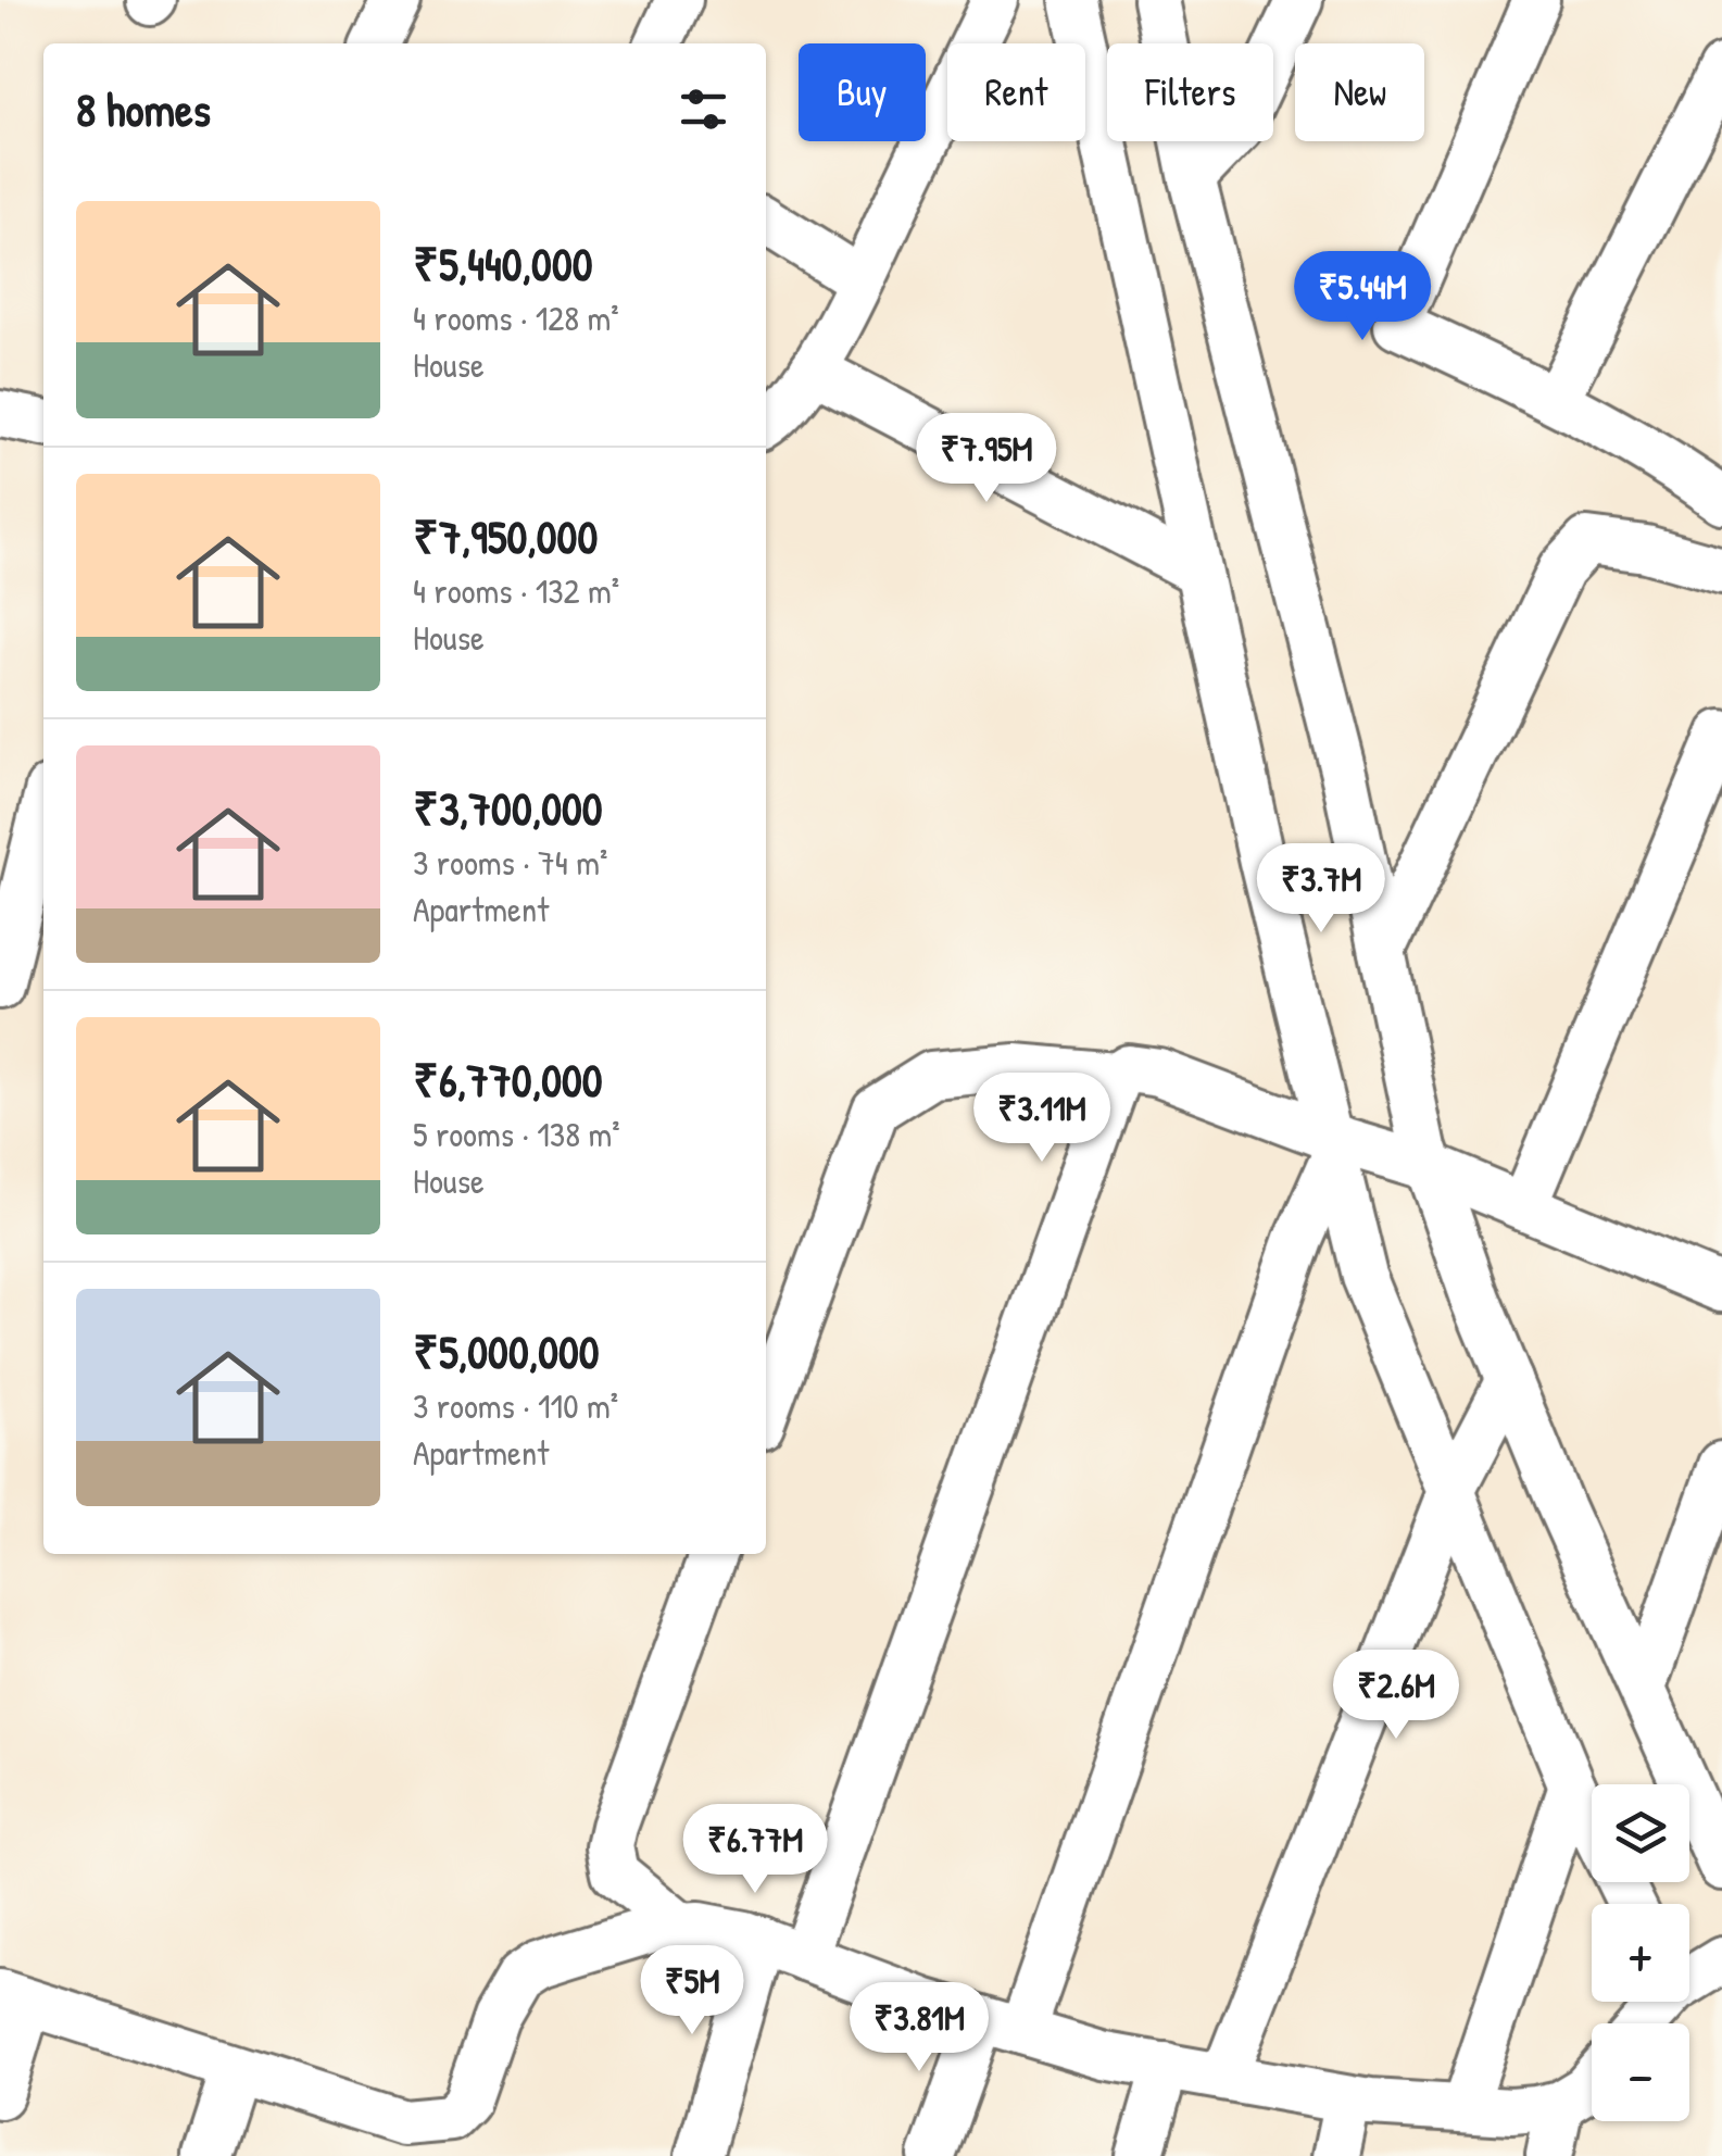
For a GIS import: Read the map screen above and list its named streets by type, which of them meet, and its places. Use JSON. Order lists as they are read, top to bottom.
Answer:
{
  "page": {
    "chip": [
      "Buy",
      "Rent",
      "Filters",
      "New"
    ],
    "heading": "8 homes",
    "list": [
      {
        "name": "₹5,440,000",
        "note": "4 rooms · 128 m² · House"
      },
      {
        "name": "₹7,950,000",
        "note": "4 rooms · 132 m² · House"
      },
      {
        "name": "₹3,700,000",
        "note": "3 rooms · 74 m² · Apartment"
      },
      {
        "name": "₹6,770,000",
        "note": "5 rooms · 138 m² · House"
      },
      {
        "name": "₹5,000,000",
        "note": "3 rooms · 110 m² · Apartment"
      }
    ],
    "price": [
      "₹5.44M",
      "₹7.95M",
      "₹3.7M",
      "₹3.11M",
      "₹2.6M",
      "₹6.77M",
      "₹5M",
      "₹3.81M"
    ],
    "map_buttons": ["+", "−"]
  }
}
